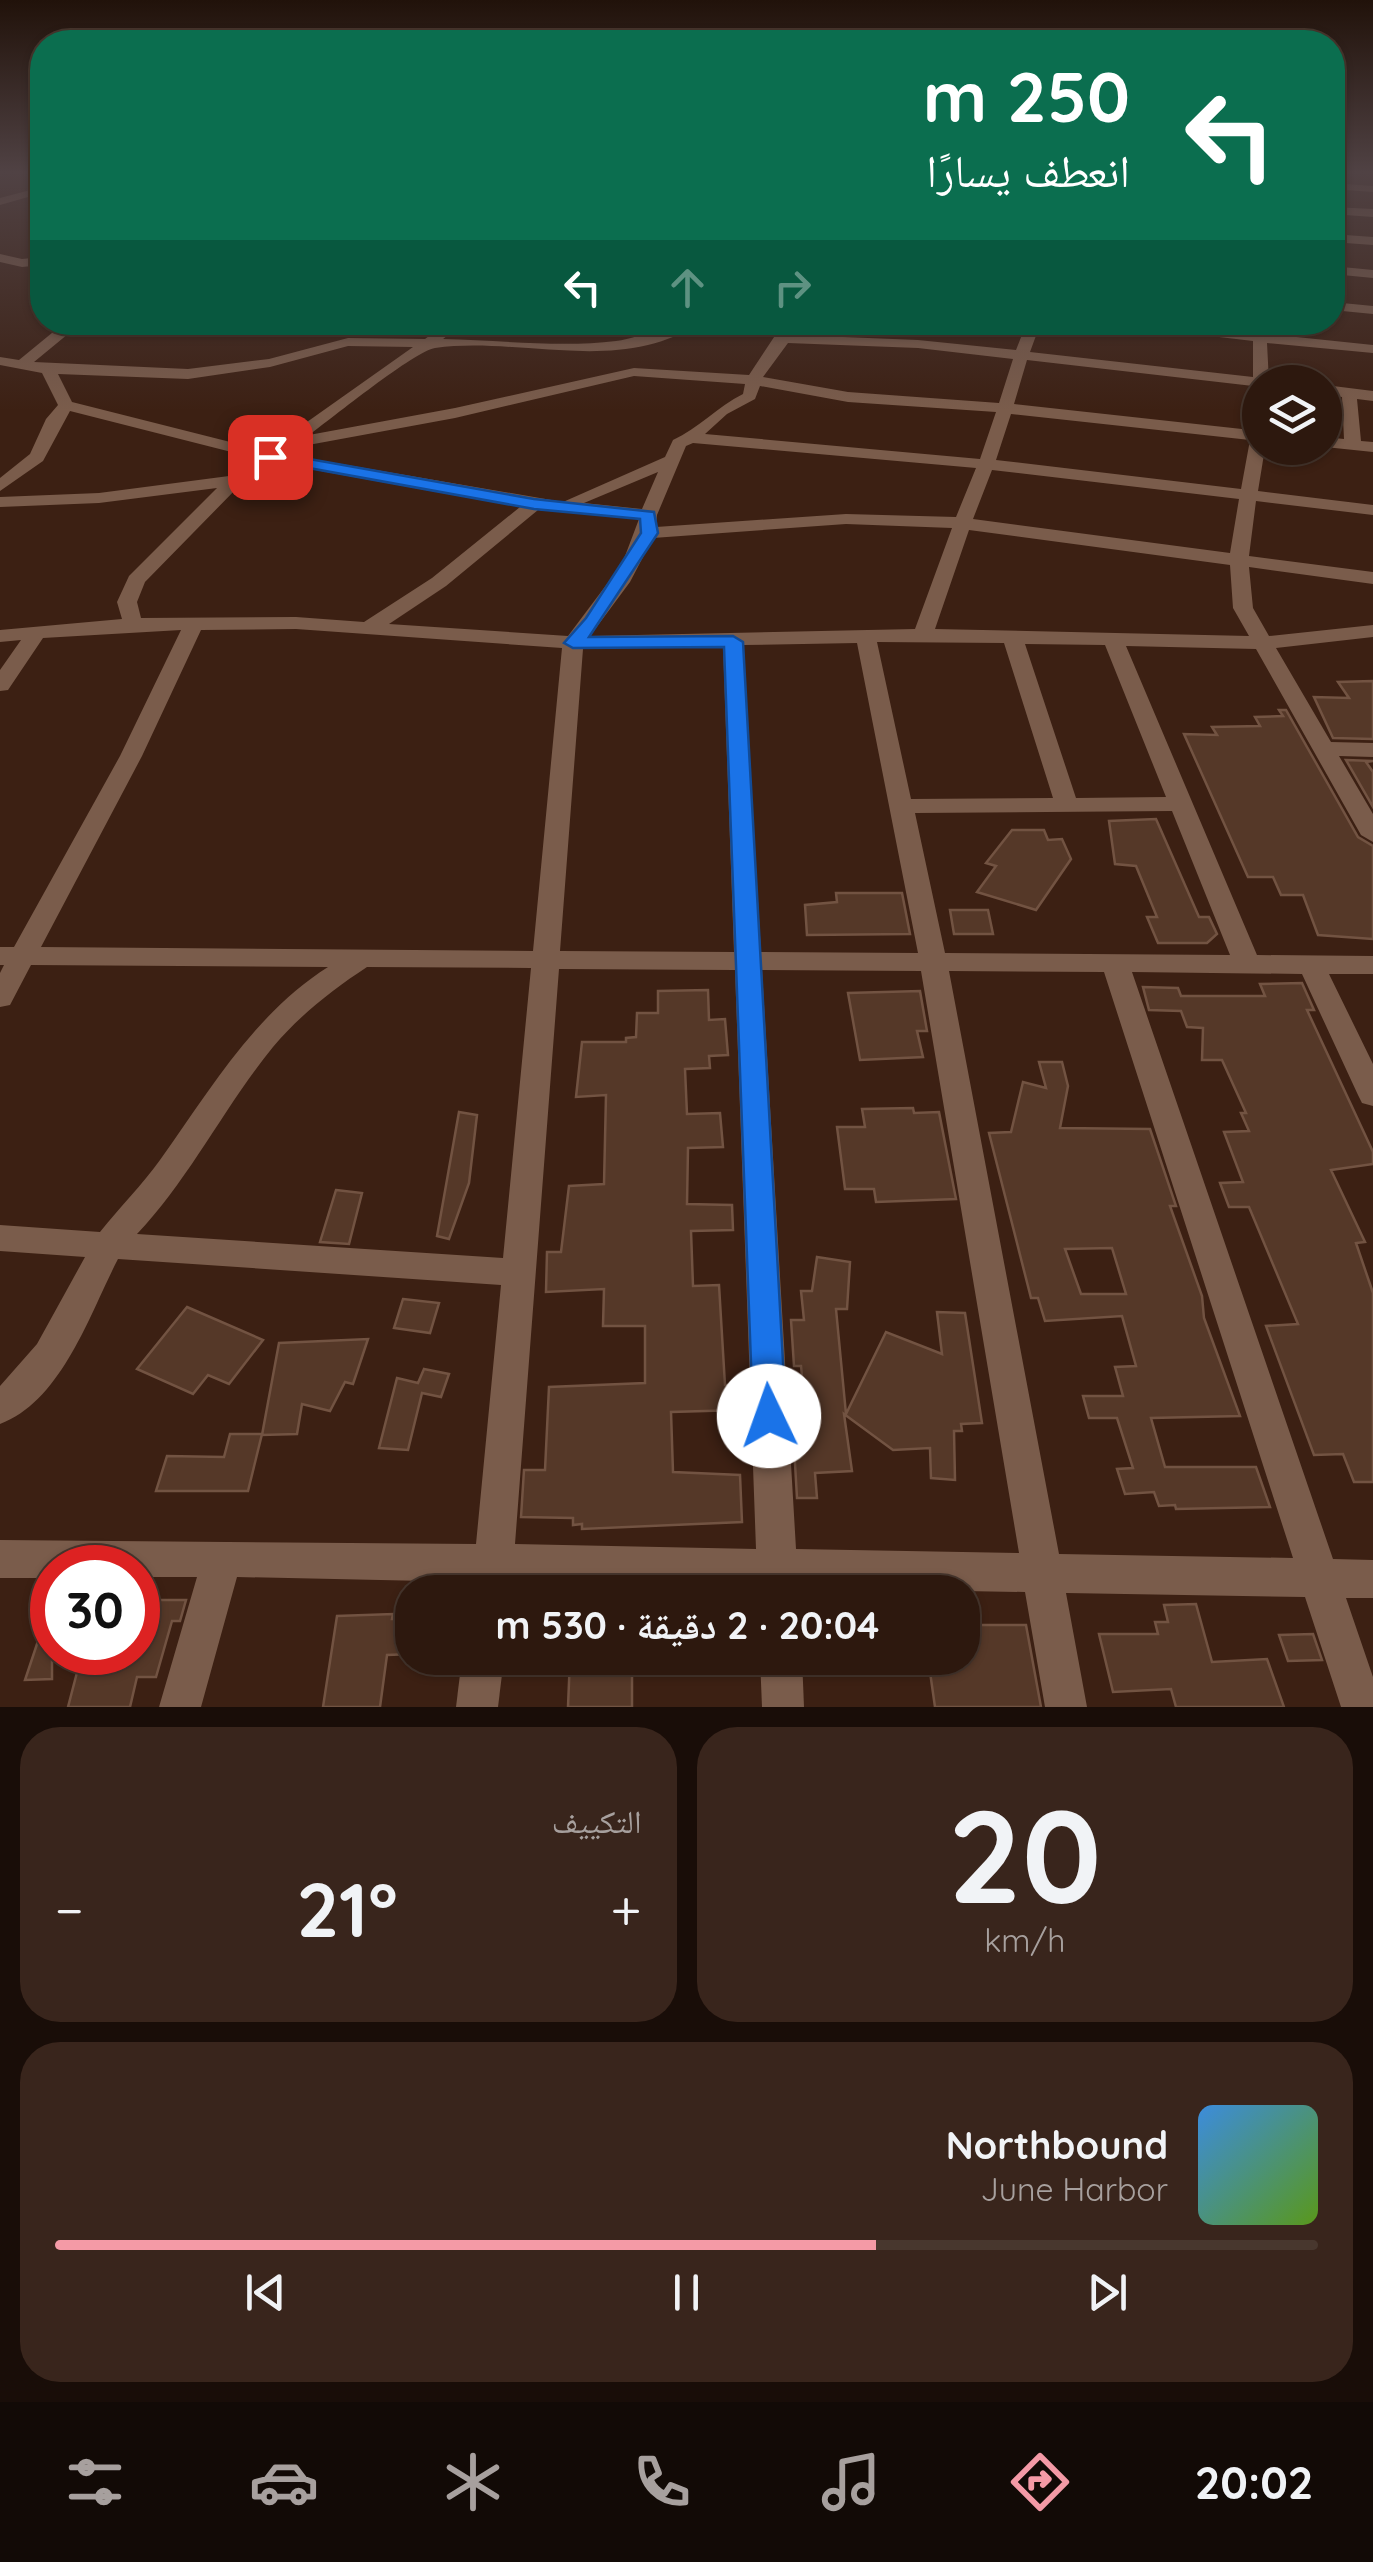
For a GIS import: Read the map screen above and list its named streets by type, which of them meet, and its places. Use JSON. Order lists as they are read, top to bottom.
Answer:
{
  "page": {
    "turn": ["250 m", "انعطف يسارًا"],
    "limit": "30",
    "trip": "20:04 · 2 دقيقة · 530 m",
    "tile": [
      ["20", "km/h"],
      "التكييف"
    ],
    "heat": ["−", "21°", "+"],
    "song": ["Northbound", "June Harbor"],
    "tabs": "20:02"
  }
}
